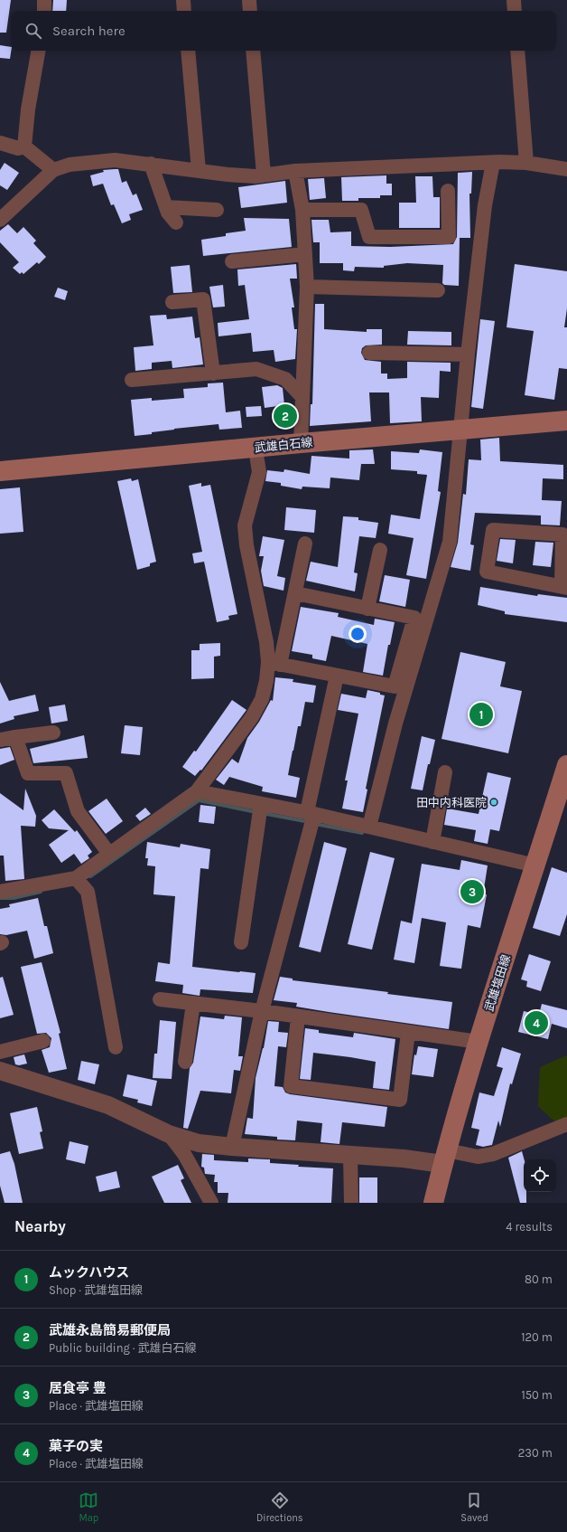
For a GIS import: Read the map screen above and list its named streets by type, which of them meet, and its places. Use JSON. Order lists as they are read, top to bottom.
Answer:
{
  "streets": {
    "main road": ["武雄白石線", "武雄塩田線"]
  },
  "places": ["田中内科医院"],
  "page": {
    "search": "Search here",
    "pins": [
      "2",
      "1",
      "3",
      "4"
    ],
    "heading": ["Nearby", "4 results"],
    "list": [
      {
        "mark": "1",
        "name": "ムックハウス",
        "note": "Shop · 武雄塩田線",
        "value": "80 m"
      },
      {
        "mark": "2",
        "name": "武雄永島簡易郵便局",
        "note": "Public building · 武雄白石線",
        "value": "120 m"
      },
      {
        "mark": "3",
        "name": "居食亭 豊",
        "note": "Place · 武雄塩田線",
        "value": "150 m"
      },
      {
        "mark": "4",
        "name": "菓子の実",
        "note": "Place · 武雄塩田線",
        "value": "230 m"
      }
    ],
    "nav": ["Map", "Directions", "Saved"]
  }
}
